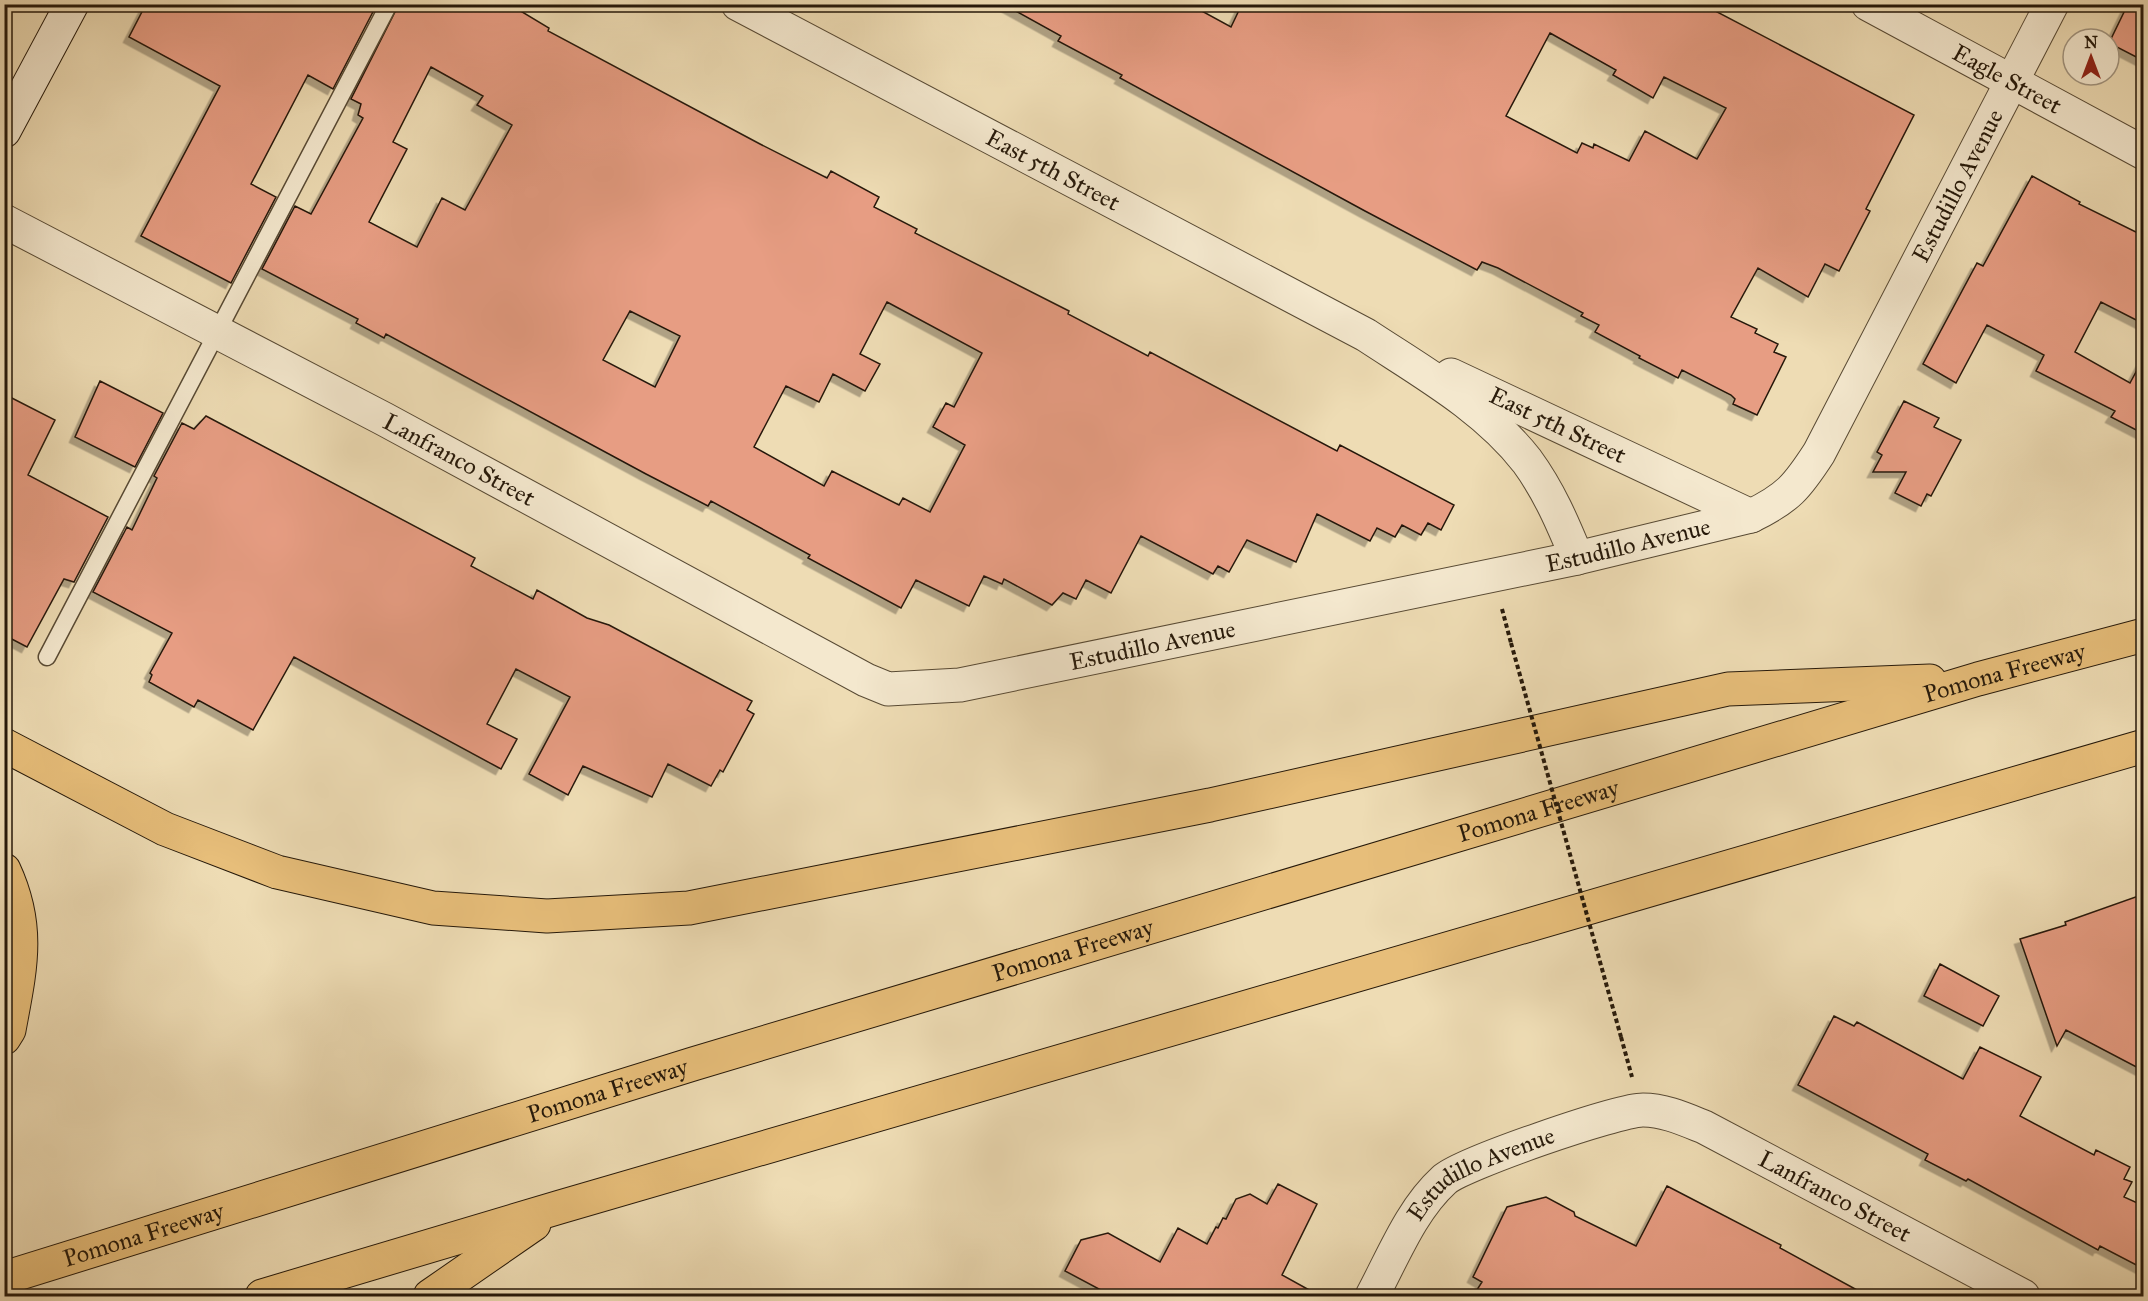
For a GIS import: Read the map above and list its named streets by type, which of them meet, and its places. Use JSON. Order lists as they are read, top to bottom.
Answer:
{
  "streets": {
    "highway": ["Pomona Freeway"],
    "street": [
      "Eagle Street",
      "East 5th Street",
      "Estudillo Avenue",
      "Lanfranco Street"
    ]
  },
  "crossings": [
    ["Eagle Street", "Estudillo Avenue"],
    ["East 5th Street", "Estudillo Avenue"],
    ["Estudillo Avenue", "Lanfranco Street"]
  ],
  "north": "top"
}
